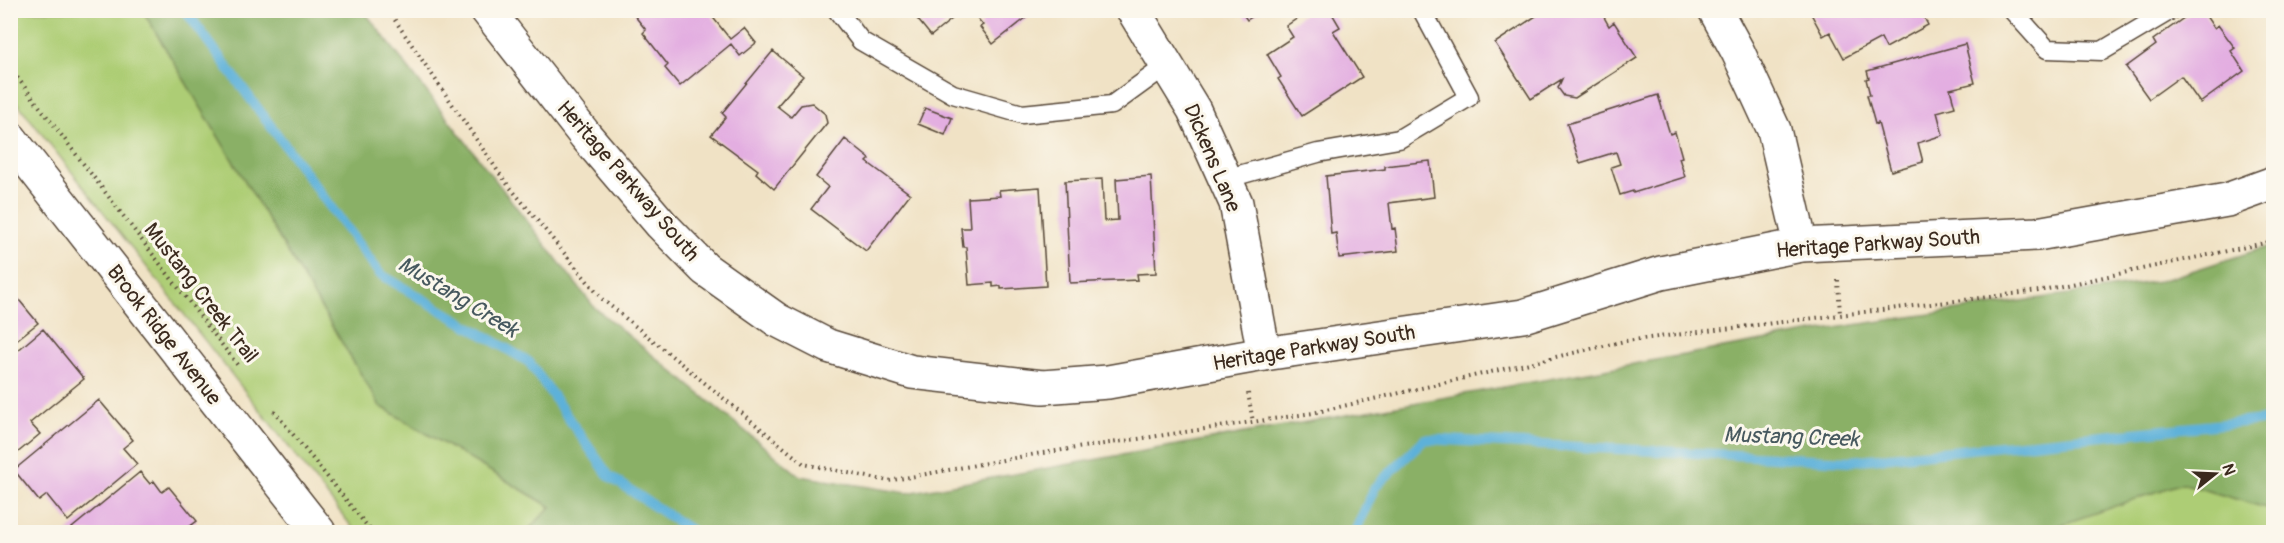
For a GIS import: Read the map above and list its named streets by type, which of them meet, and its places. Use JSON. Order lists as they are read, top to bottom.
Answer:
{
  "streets": {
    "street": ["Dickens Lane", "Heritage Parkway South", "Brook Ridge Avenue"],
    "path": ["Mustang Creek Trail"]
  },
  "crossings": [
    ["Dickens Lane", "Heritage Parkway South"]
  ],
  "water": ["Mustang Creek"],
  "north": "right"
}
